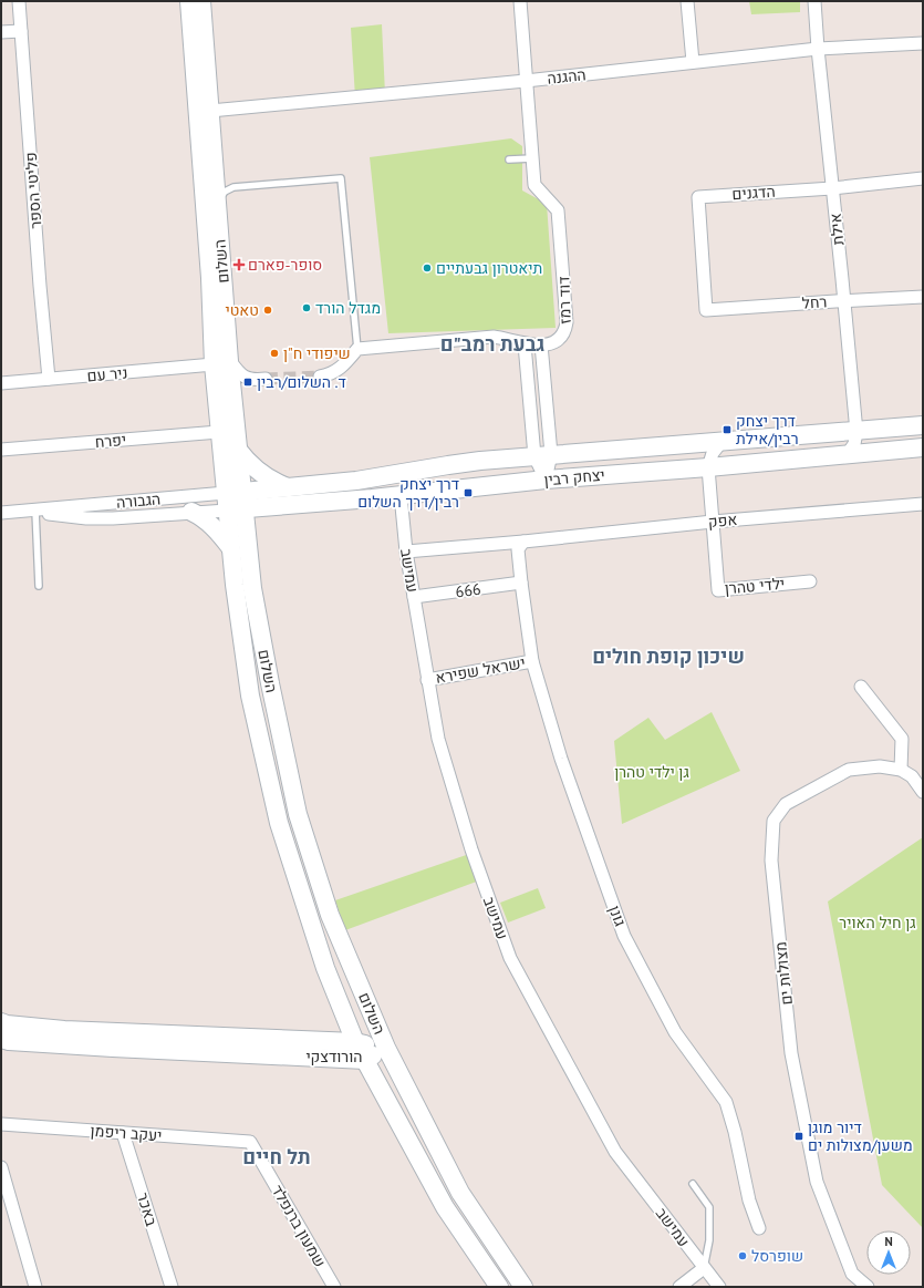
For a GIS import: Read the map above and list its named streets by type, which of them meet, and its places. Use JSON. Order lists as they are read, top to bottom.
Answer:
{
  "streets": {
    "main road": ["השלום", "יצחק רבין", "הורודצקי"],
    "street": [
      "ההגנה",
      "פליטי הספר",
      "הדגנים",
      "אילת",
      "דוד רמז",
      "רחל",
      "ניר עם",
      "יפרח",
      "הגבורה",
      "אפק",
      "עמישב",
      "ילדי טהרן",
      "666",
      "ישראל שפירא",
      "גונן",
      "מצולות ים",
      "יעקב ריפמן",
      "באכר",
      "שמעון ברנפלד"
    ]
  },
  "crossings": [
    ["ההגנה", "אילת"],
    ["ההגנה", "השלום"],
    ["ההגנה", "דוד רמז"],
    ["פליטי הספר", "ניר עם"],
    ["הדגנים", "אילת"],
    ["הדגנים", "רחל"],
    ["אילת", "רחל"],
    ["אילת", "יצחק רבין"],
    ["השלום", "ניר עם"],
    ["השלום", "יפרח"],
    ["השלום", "יצחק רבין"],
    ["השלום", "הגבורה"],
    ["השלום", "הורודצקי"],
    ["יצחק רבין", "הגבורה"],
    ["יצחק רבין", "עמישב"],
    ["יצחק רבין", "ילדי טהרן"],
    ["אפק", "עמישב"],
    ["אפק", "ילדי טהרן"],
    ["עמישב", "666"],
    ["עמישב", "ישראל שפירא"],
    ["666", "גונן"],
    ["ישראל שפירא", "גונן"],
    ["יעקב ריפמן", "באכר"],
    ["יעקב ריפמן", "שמעון ברנפלד"]
  ],
  "districts": ["גבעת רמב\"ם", "שיכון קופת חולים", "תל חיים"],
  "parks": ["גן ילדי טהרן", "גן חיל האויר"],
  "places": {
    "health": ["סופר-פארם"],
    "other": [
      "תיאטרון גבעתיים",
      "מגדל הורד",
      "טאטי",
      "שיפודי ח\"ן",
      "שופרסל"
    ],
    "transit": [
      "ד. השלום/רבין",
      "דרך יצחק רבין/אילת",
      "דרך יצחק רבין/דרך השלום",
      "דיור מוגן משען/מצולות ים"
    ]
  },
  "north": "top"
}
